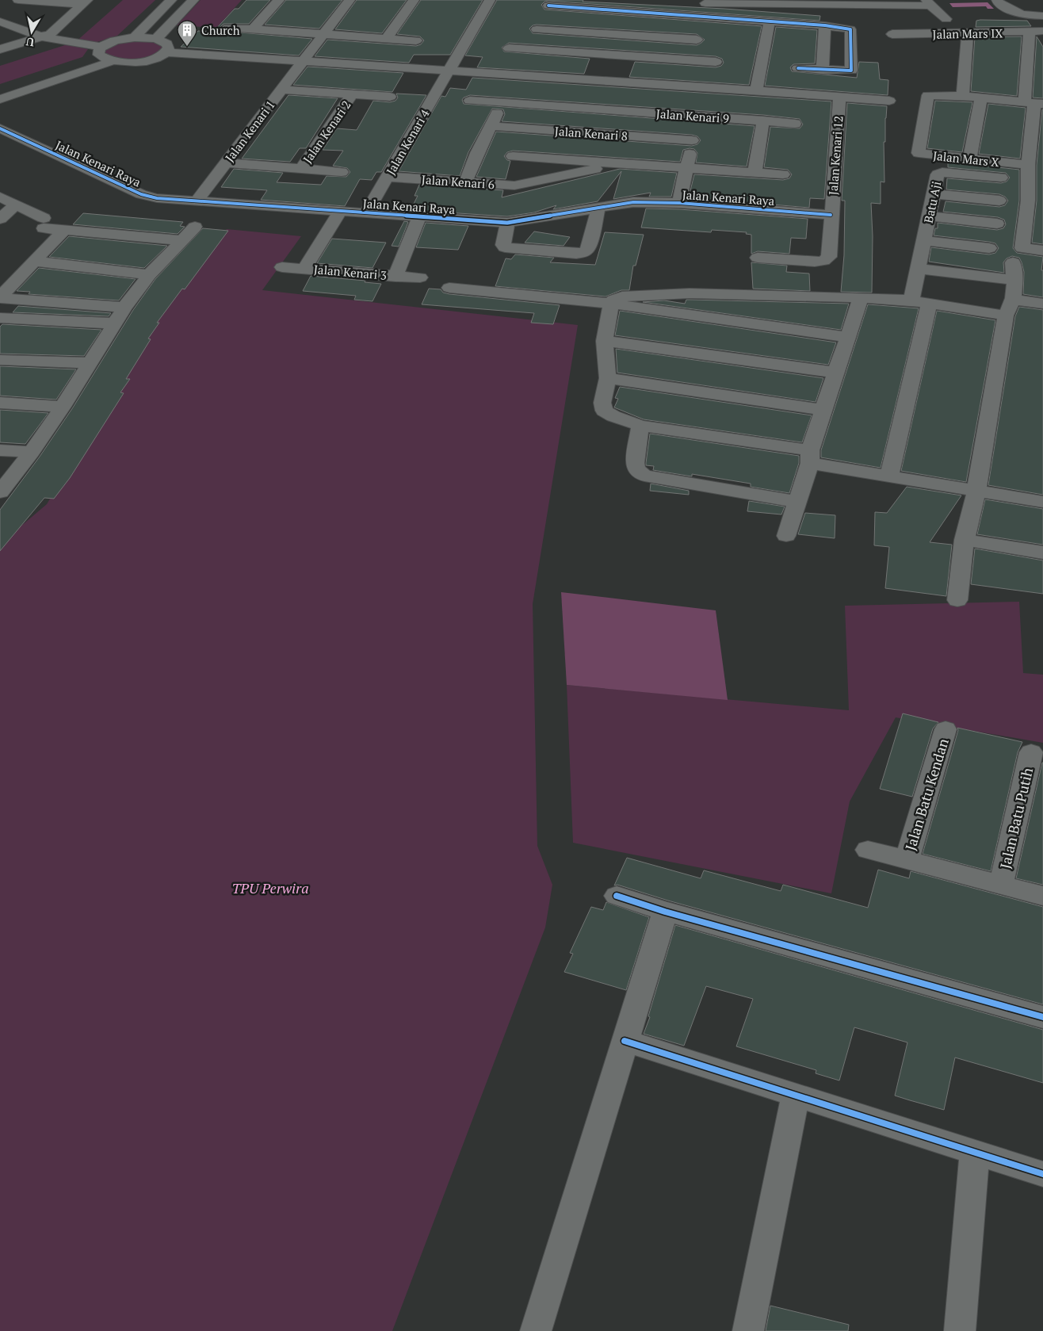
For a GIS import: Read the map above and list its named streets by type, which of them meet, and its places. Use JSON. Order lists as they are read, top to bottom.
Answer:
{
  "streets": {
    "street": [
      "Jalan Mars IX",
      "Jalan Kenari 9",
      "Jalan Kenari 1",
      "Jalan Kenari 2",
      "Jalan Kenari 8",
      "Jalan Kenari 4",
      "Jalan Kenari 12",
      "Jalan Mars X",
      "Jalan Kenari Raya",
      "Jalan Kenari 6",
      "Batu Aji",
      "Jalan Kenari 3",
      "Jalan Batu Kendan",
      "Jalan Batu Putih"
    ]
  },
  "crossings": [
    ["Jalan Kenari 1", "Jalan Kenari 2"],
    ["Jalan Kenari 1", "Jalan Kenari Raya"],
    ["Jalan Kenari 4", "Jalan Kenari Raya"],
    ["Jalan Kenari 4", "Jalan Kenari 6"],
    ["Jalan Kenari 12", "Jalan Kenari Raya"],
    ["Jalan Kenari Raya", "Jalan Kenari 3"]
  ],
  "parks": ["TPU Perwira"],
  "places": {
    "building": ["Church"]
  },
  "north": "bottom"
}
